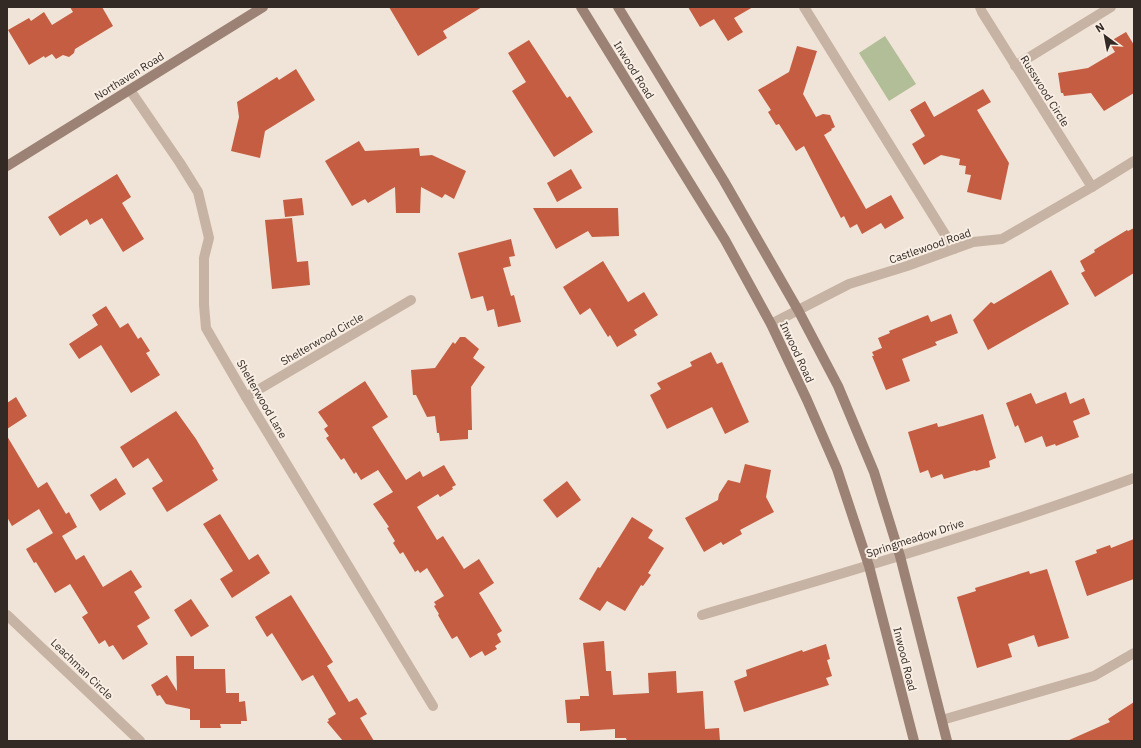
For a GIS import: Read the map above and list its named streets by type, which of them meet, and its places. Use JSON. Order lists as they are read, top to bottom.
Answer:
{
  "streets": {
    "main road": ["Inwood Road", "Northaven Road"],
    "street": [
      "Russwood Circle",
      "Castlewood Road",
      "Shelterwood Circle",
      "Shelterwood Lane",
      "Springmeadow Drive",
      "Leachman Circle"
    ]
  },
  "crossings": [
    ["Inwood Road", "Castlewood Road"],
    ["Inwood Road", "Springmeadow Drive"],
    ["Northaven Road", "Shelterwood Lane"],
    ["Russwood Circle", "Castlewood Road"],
    ["Shelterwood Circle", "Shelterwood Lane"]
  ],
  "north": "top left"
}
